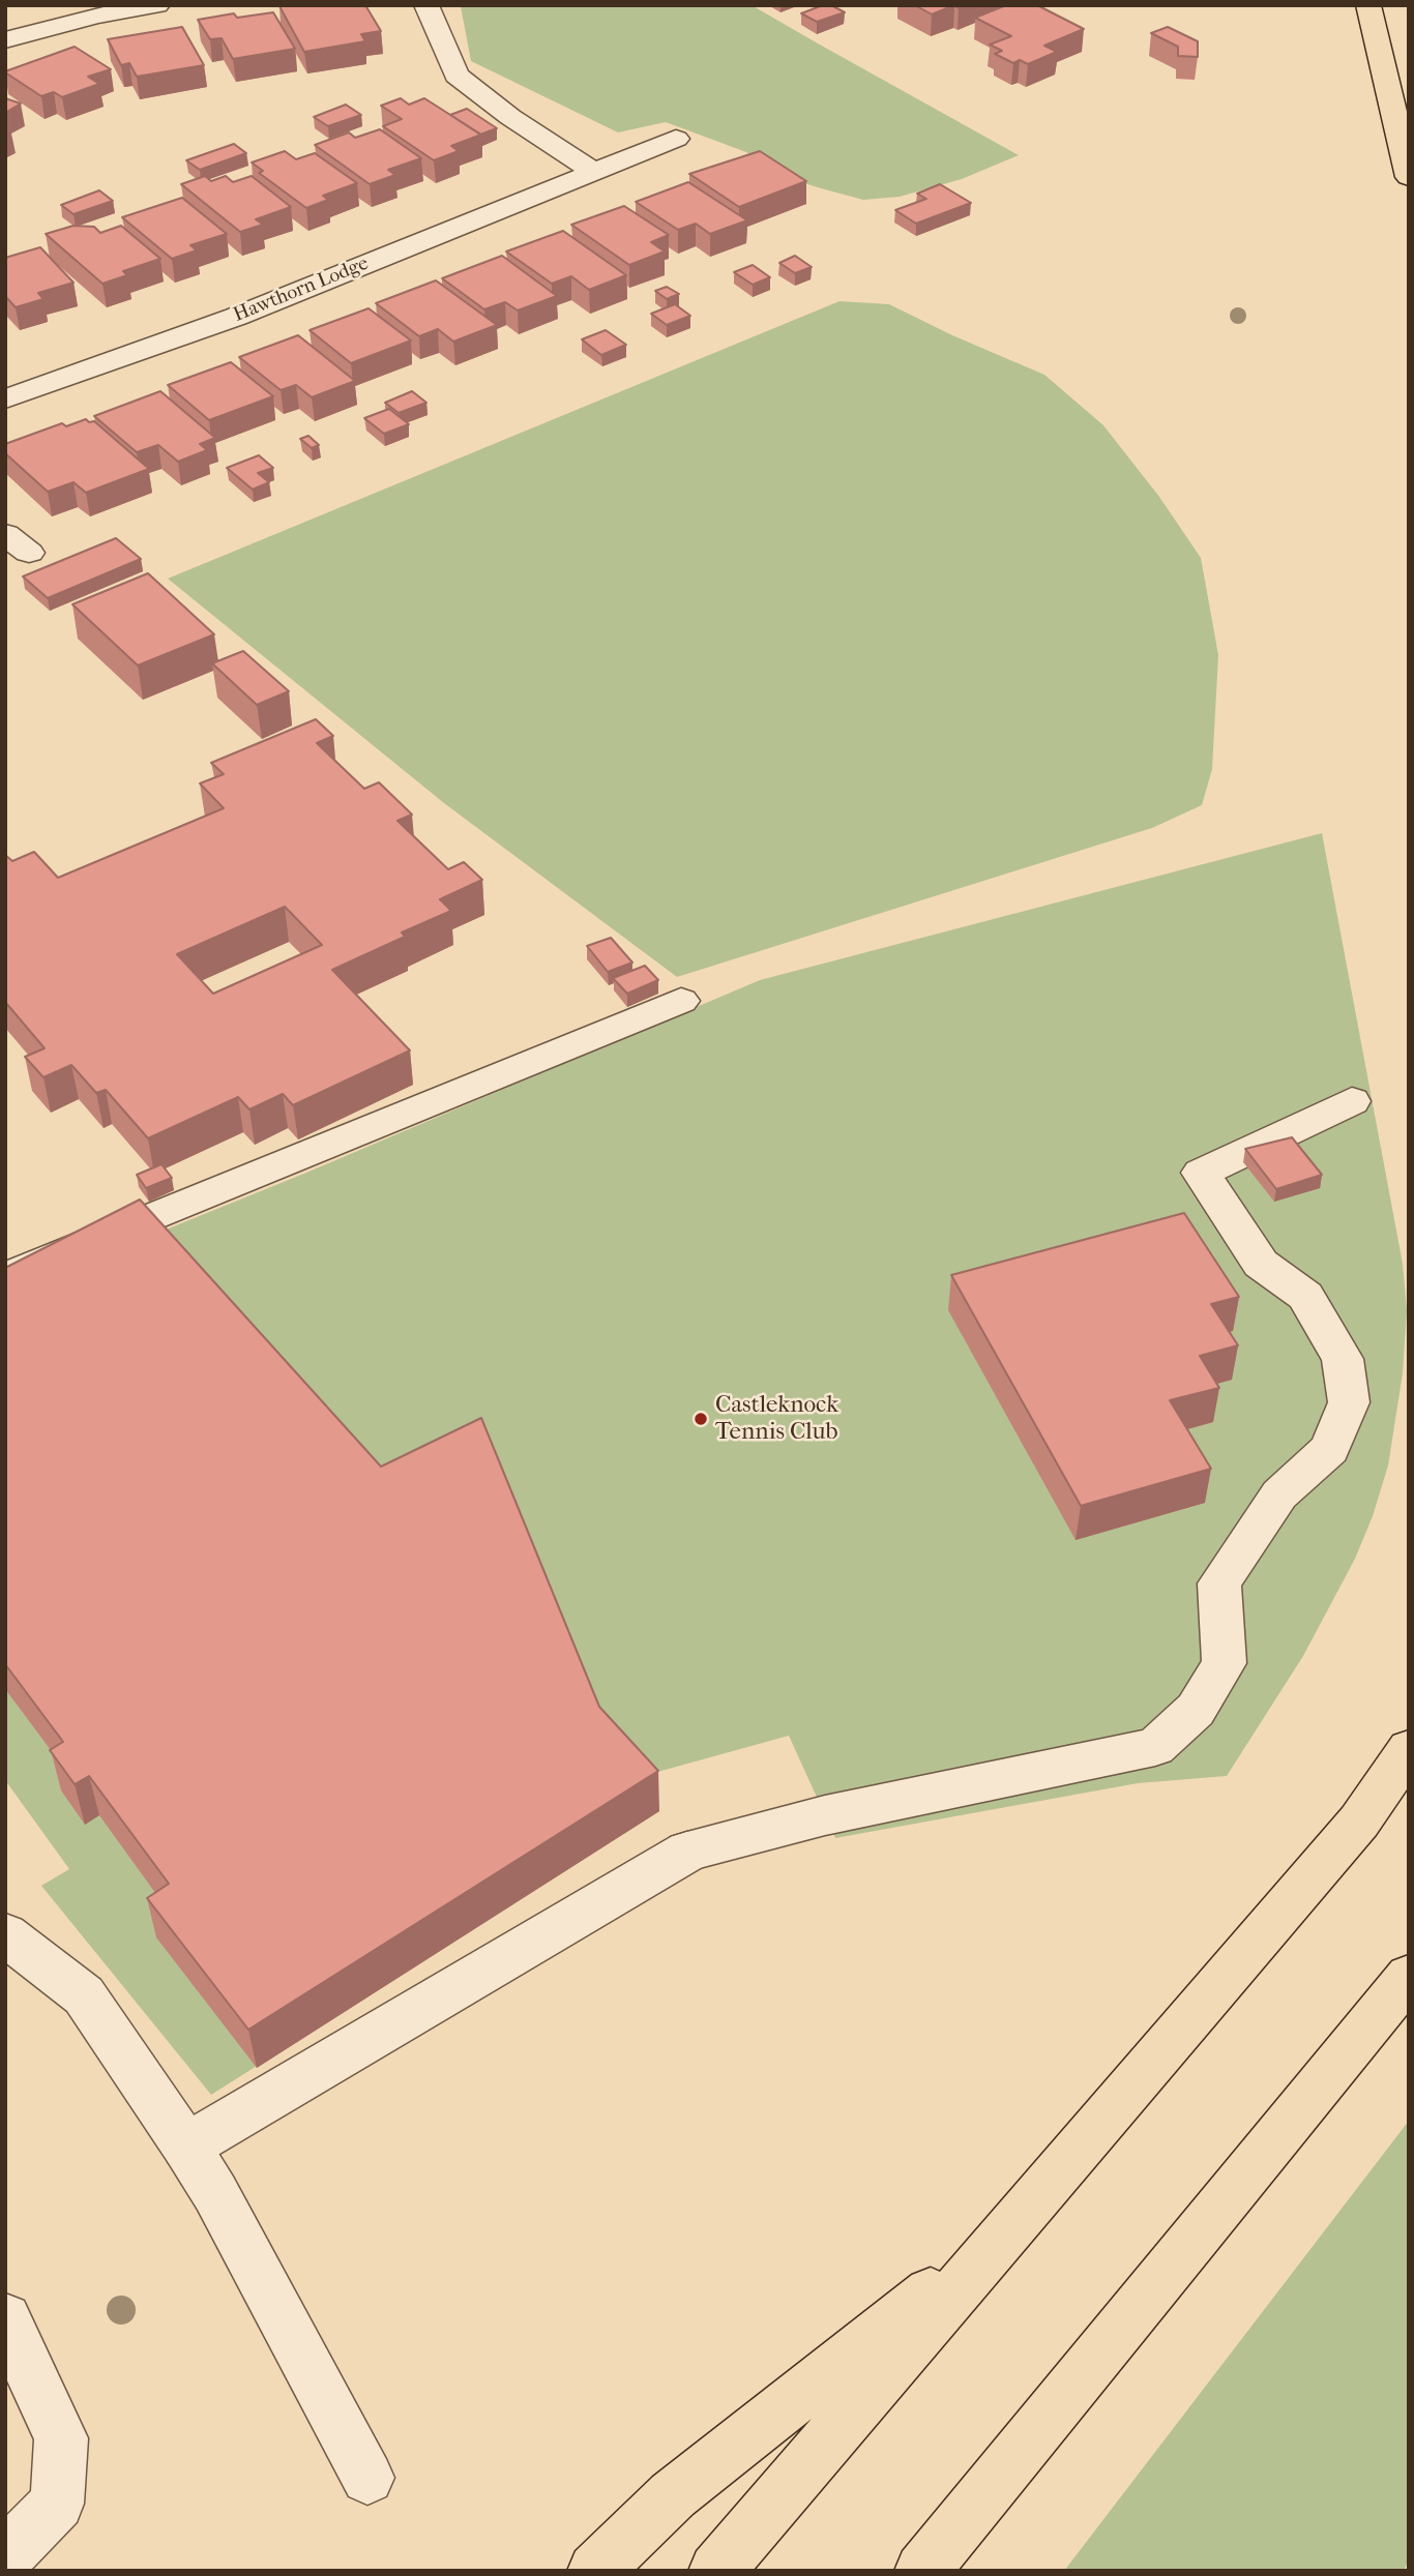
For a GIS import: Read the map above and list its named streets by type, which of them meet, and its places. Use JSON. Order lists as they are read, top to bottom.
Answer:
{
  "streets": {
    "street": ["Hawthorn Lodge"]
  },
  "places": ["Castleknock Tennis Club"]
}
